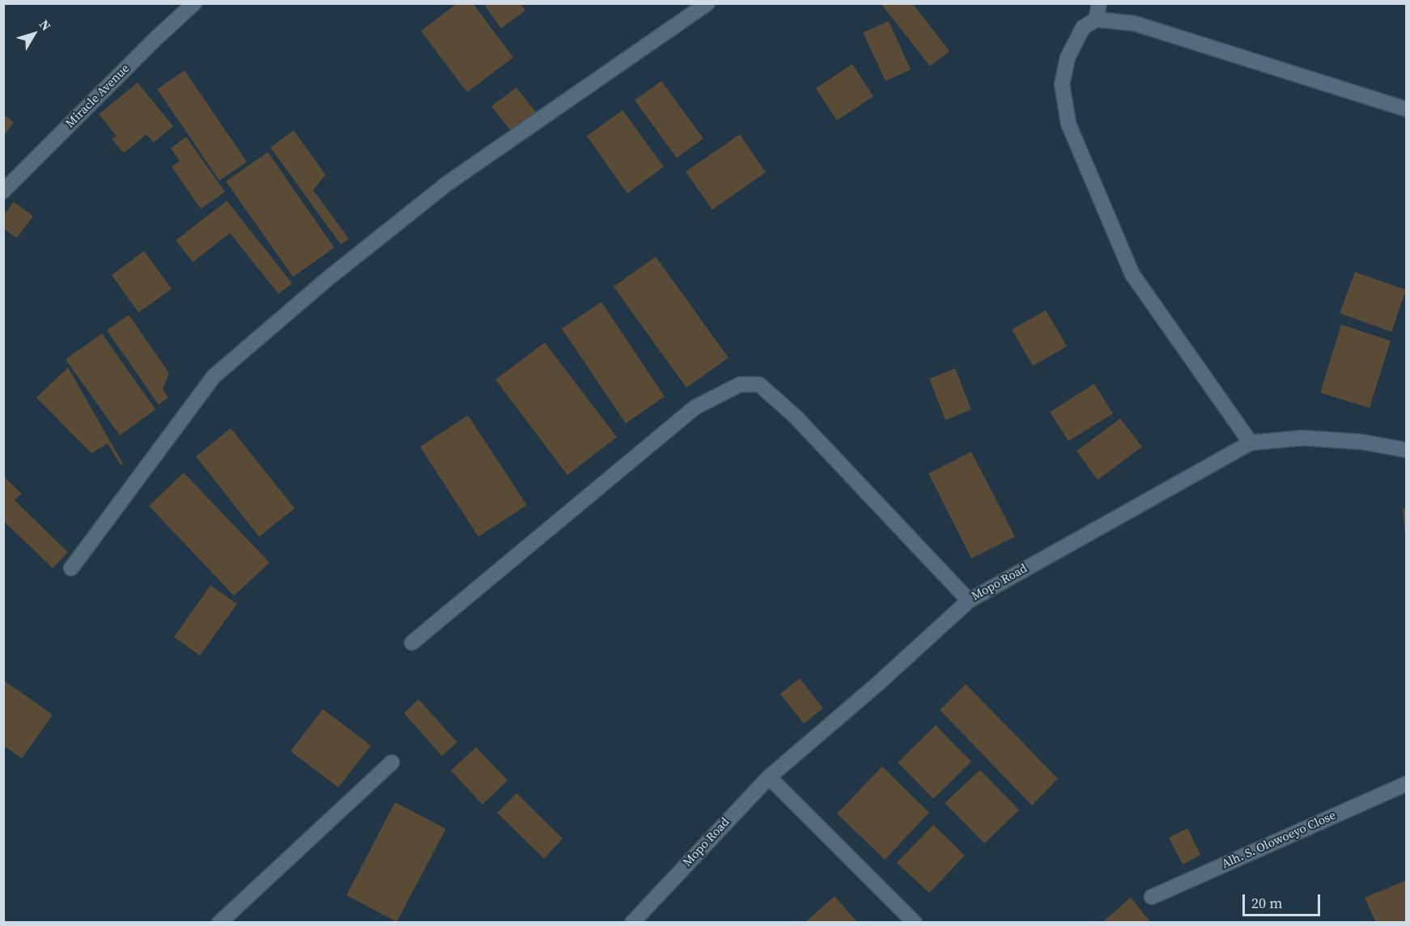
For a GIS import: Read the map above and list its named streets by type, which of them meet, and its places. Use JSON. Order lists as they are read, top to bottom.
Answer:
{
  "streets": {
    "street": ["Miracle Avenue", "Mopo Road", "Alh. S. Olowoeyo Close"]
  },
  "scale_bar": "20 m",
  "north": "top right"
}
